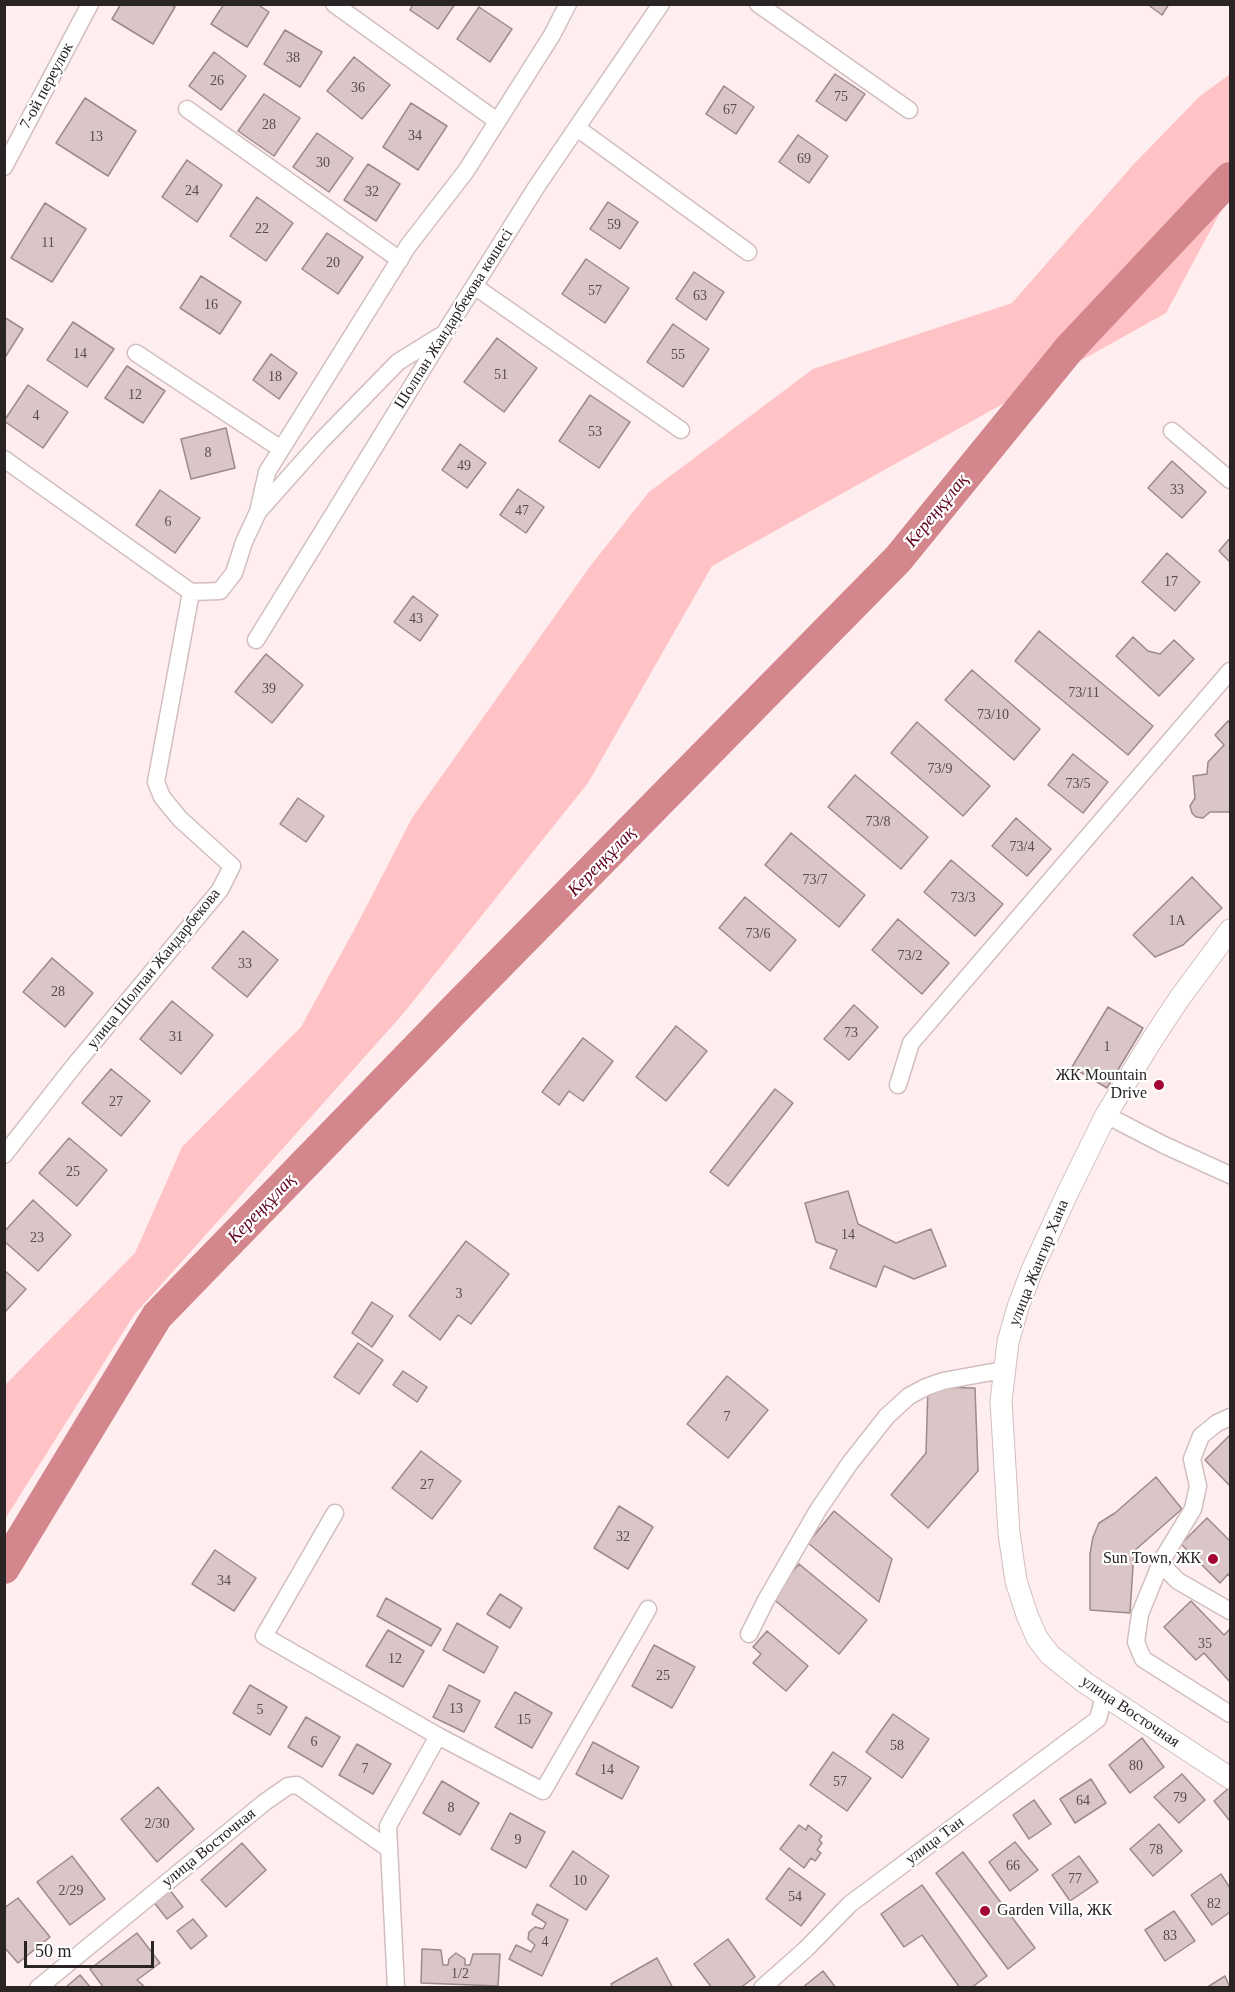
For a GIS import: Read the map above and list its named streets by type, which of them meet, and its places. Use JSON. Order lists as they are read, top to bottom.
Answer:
{
  "streets": {
    "street": [
      "7-ой переулок",
      "Шолпан Жандарбекова көшесі",
      "улица Шолпан Жандарбекова",
      "улица Жангир Хана",
      "улица Восточная",
      "улица Тан"
    ]
  },
  "crossings": [
    ["улица Жангир Хана", "улица Восточная"],
    ["улица Восточная", "улица Тан"]
  ],
  "water": ["Кереңқұлақ"],
  "places": ["ЖК Mountain Drive", "Sun Town, ЖК", "Garden Villa, ЖК"],
  "house_numbers": [
    "38",
    "26",
    "36",
    "75",
    "67",
    "28",
    "34",
    "13",
    "69",
    "30",
    "24",
    "32",
    "59",
    "22",
    "11",
    "20",
    "57",
    "63",
    "16",
    "14",
    "55",
    "51",
    "18",
    "12",
    "4",
    "53",
    "8",
    "49",
    "33",
    "47",
    "6",
    "17",
    "43",
    "39",
    "73/11",
    "73/10",
    "73/9",
    "73/5",
    "73/8",
    "73/4",
    "73/7",
    "73/3",
    "1А",
    "73/6",
    "73/2",
    "33",
    "28",
    "73",
    "31",
    "1",
    "27",
    "25",
    "14",
    "23",
    "3",
    "7",
    "27",
    "32",
    "34",
    "35",
    "12",
    "25",
    "13",
    "5",
    "15",
    "6",
    "58",
    "80",
    "7",
    "14",
    "57",
    "79",
    "64",
    "8",
    "2/30",
    "9",
    "78",
    "66",
    "77",
    "10",
    "2/29",
    "54",
    "82",
    "83",
    "4",
    "1/2"
  ],
  "scale_bar": "50 m"
}
